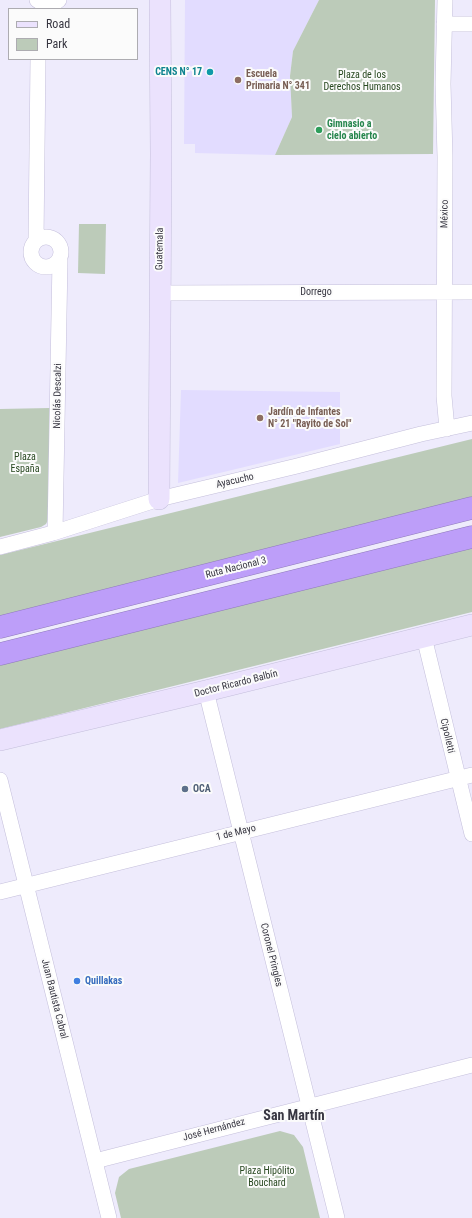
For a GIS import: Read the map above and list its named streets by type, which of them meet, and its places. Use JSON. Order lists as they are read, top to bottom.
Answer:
{
  "streets": {
    "highway": ["Ruta Nacional 3"],
    "street": [
      "México",
      "Guatemala",
      "Dorrego",
      "Nicolás Descalzi",
      "Ayacucho",
      "Doctor Ricardo Balbín",
      "Cipolletti",
      "1 de Mayo",
      "Coronel Pringles",
      "Juan Bautista Cabral",
      "José Hernández"
    ]
  },
  "crossings": [
    ["México", "Dorrego"],
    ["México", "Ayacucho"],
    ["Guatemala", "Dorrego"],
    ["Guatemala", "Ayacucho"],
    ["Nicolás Descalzi", "Ayacucho"],
    ["Doctor Ricardo Balbín", "Cipolletti"],
    ["Doctor Ricardo Balbín", "Coronel Pringles"],
    ["Cipolletti", "1 de Mayo"],
    ["1 de Mayo", "Coronel Pringles"],
    ["1 de Mayo", "Juan Bautista Cabral"],
    ["Coronel Pringles", "José Hernández"],
    ["Juan Bautista Cabral", "José Hernández"]
  ],
  "districts": ["San Martín"],
  "parks": ["Plaza de los Derechos Humanos", "Plaza España", "Plaza Hipólito Bouchard"],
  "places": [
    "CENS N° 17",
    "Escuela Primaria N° 341",
    "Gimnasio a cielo abierto",
    "Jardín de Infantes N° 21 \"Rayito de Sol\"",
    "OCA",
    "Quillakas"
  ],
  "legend": ["Road", "Park"]
}
